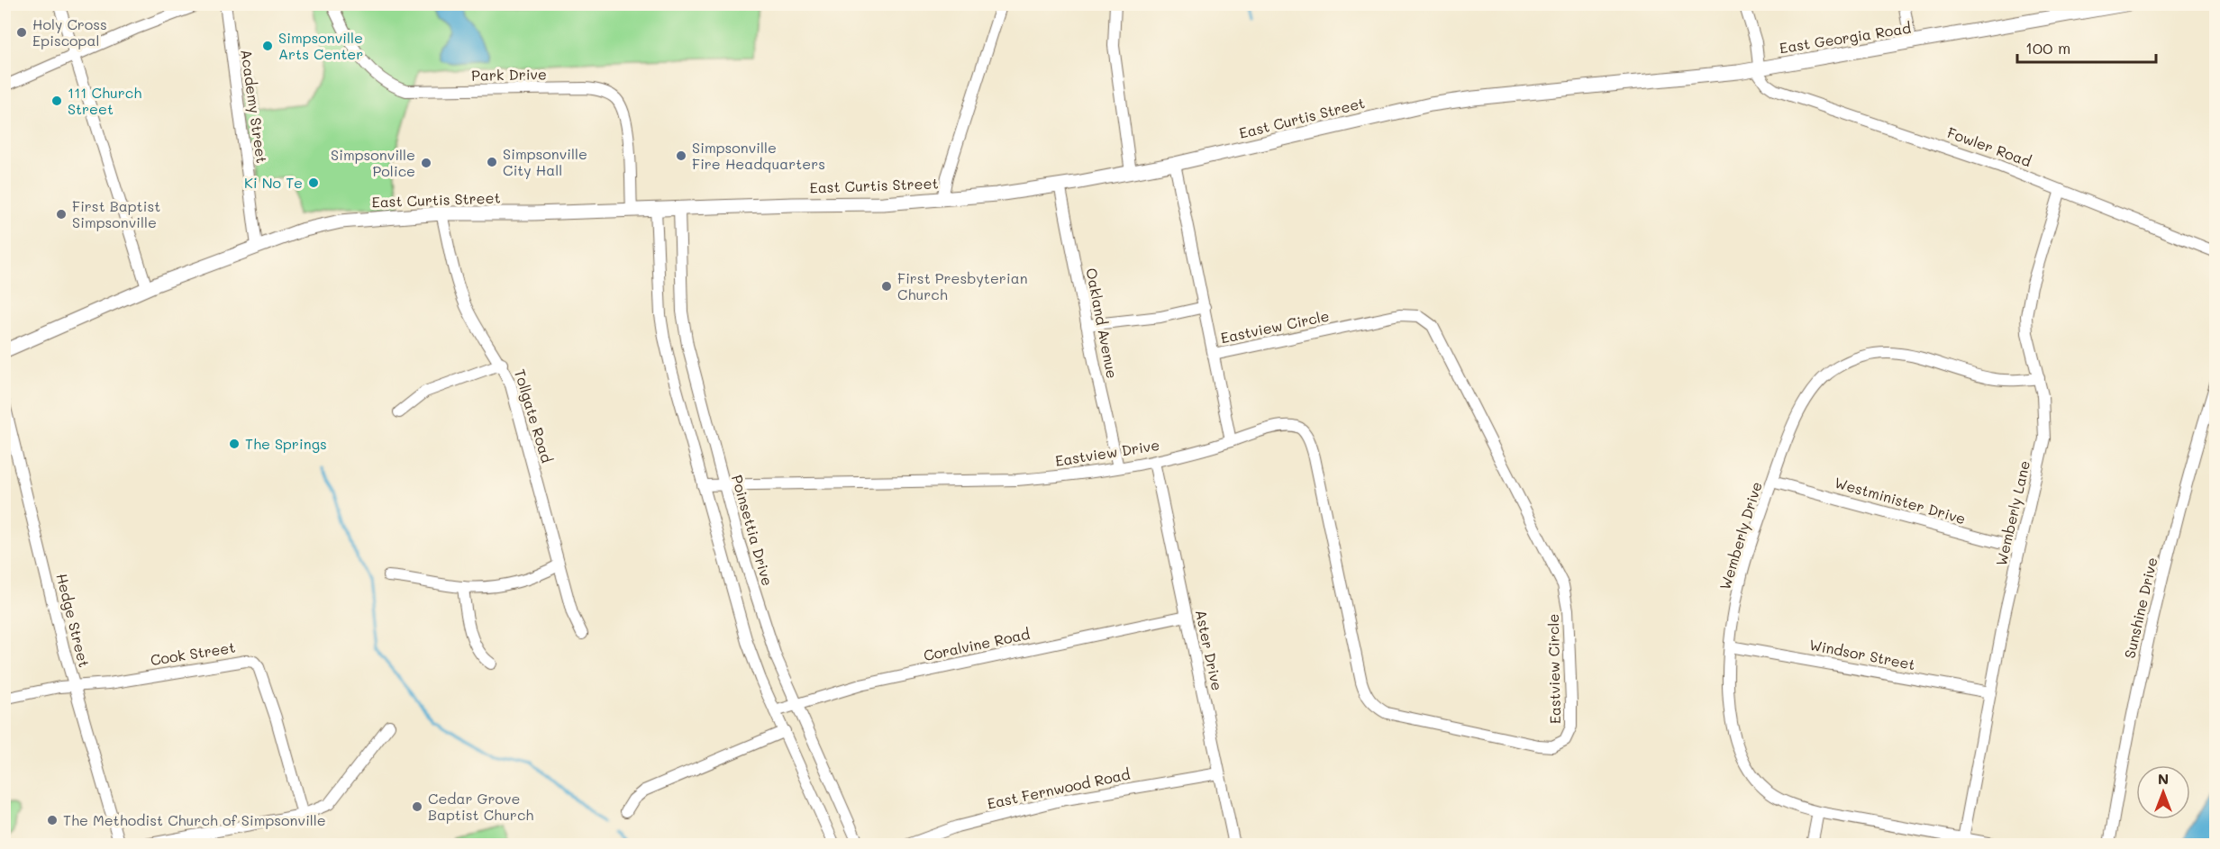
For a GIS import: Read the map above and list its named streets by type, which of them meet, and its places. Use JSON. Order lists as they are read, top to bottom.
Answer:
{
  "streets": {
    "main road": ["East Georgia Road", "East Curtis Street"],
    "street": [
      "Park Drive",
      "Academy Street",
      "Fowler Road",
      "Oakland Avenue",
      "Eastview Circle",
      "Tollgate Road",
      "Eastview Drive",
      "Westminister Drive",
      "Wemberly Lane",
      "Poinsettia Drive",
      "Wemberly Drive",
      "Sunshine Drive",
      "Hedge Street",
      "Coralvine Road",
      "Aster Drive",
      "Cook Street",
      "Windsor Street",
      "East Fernwood Road"
    ]
  },
  "crossings": [
    ["East Georgia Road", "East Curtis Street"],
    ["East Georgia Road", "Fowler Road"],
    ["Park Drive", "East Curtis Street"],
    ["Academy Street", "East Curtis Street"],
    ["East Curtis Street", "Fowler Road"],
    ["East Curtis Street", "Oakland Avenue"],
    ["East Curtis Street", "Tollgate Road"],
    ["East Curtis Street", "Poinsettia Drive"],
    ["Fowler Road", "Wemberly Lane"],
    ["Oakland Avenue", "Eastview Drive"],
    ["Eastview Circle", "Eastview Drive"],
    ["Eastview Drive", "Poinsettia Drive"],
    ["Eastview Drive", "Aster Drive"],
    ["Westminister Drive", "Wemberly Lane"],
    ["Westminister Drive", "Wemberly Drive"],
    ["Wemberly Lane", "Wemberly Drive"],
    ["Wemberly Lane", "Windsor Street"],
    ["Poinsettia Drive", "Coralvine Road"],
    ["Wemberly Drive", "Windsor Street"],
    ["Hedge Street", "Cook Street"],
    ["Coralvine Road", "Aster Drive"],
    ["Aster Drive", "East Fernwood Road"]
  ],
  "places": [
    "Holy Cross Episcopal",
    "Simpsonville Arts Center",
    "111 Church Street",
    "Simpsonville Fire Headquarters",
    "Simpsonville City Hall",
    "Simpsonville Police",
    "Ki No Te",
    "First Baptist Simpsonville",
    "First Presbyterian Church",
    "The Springs",
    "Cedar Grove Baptist Church",
    "The Methodist Church of Simpsonville"
  ],
  "scale_bar": "100 m",
  "north": "top"
}
